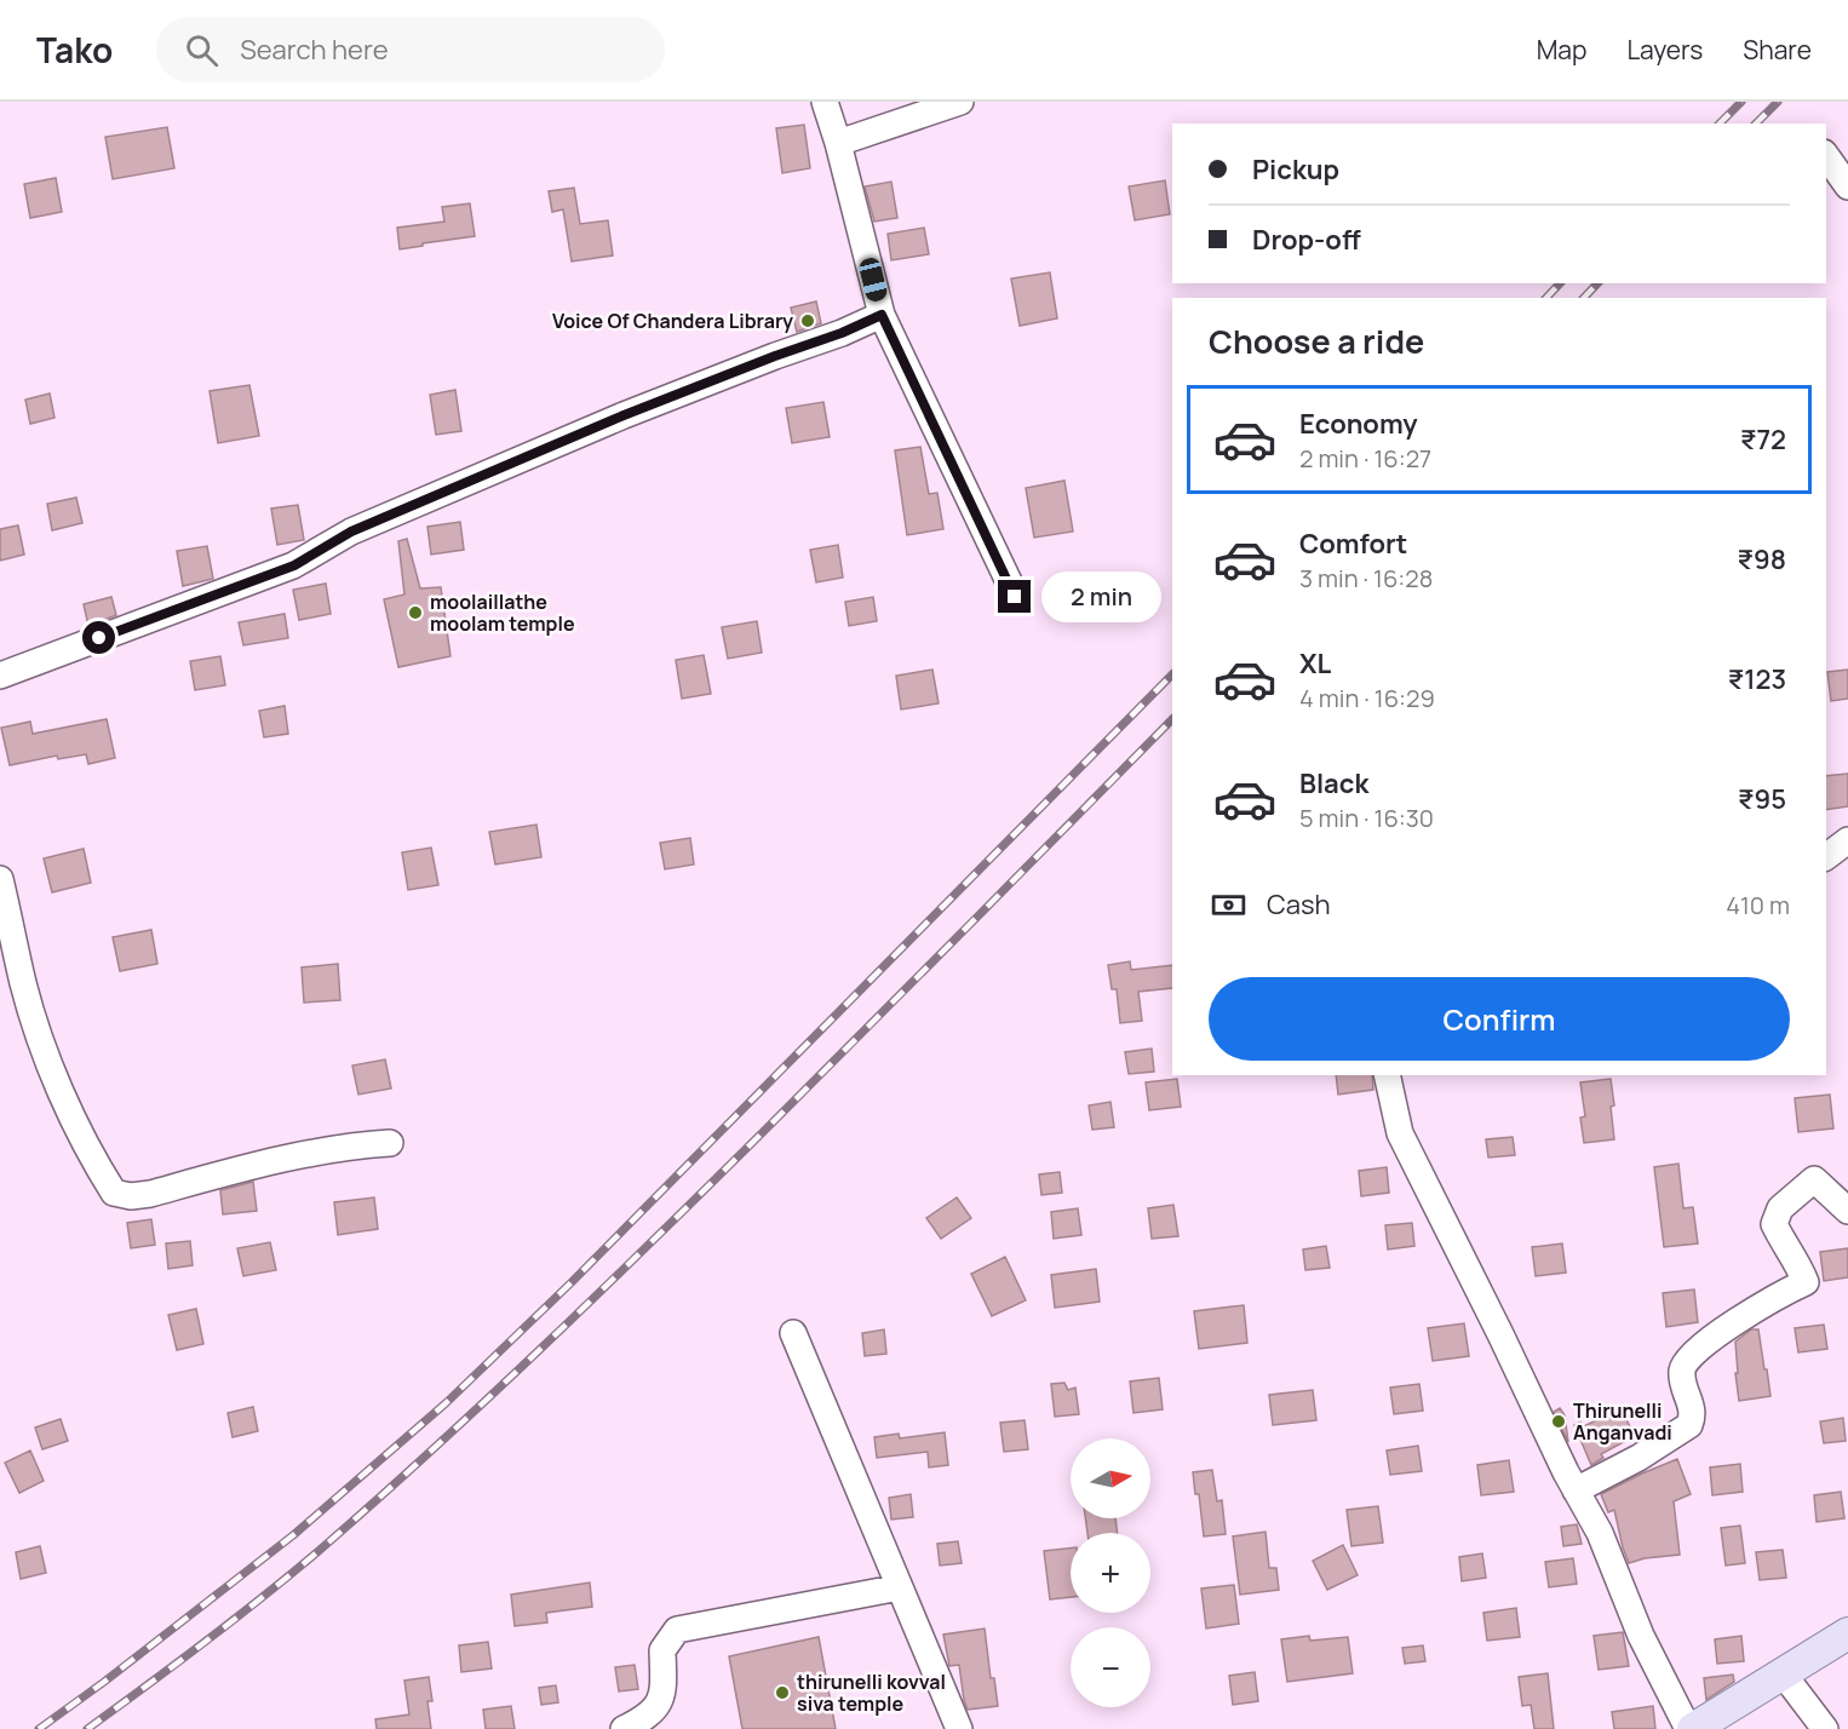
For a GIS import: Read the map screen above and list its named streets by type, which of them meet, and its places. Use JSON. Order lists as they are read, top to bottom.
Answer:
{
  "places": [
    "Voice Of Chandera Library",
    "moolaillathe moolam temple",
    "Thirunelli Anganvadi",
    "thirunelli kovval siva temple"
  ],
  "north": "right",
  "page": {
    "header": "Tako",
    "search": "Search here",
    "nav": ["Map", "Layers", "Share"],
    "banner": ["Pickup", "Drop-off"],
    "heading": "Choose a ride",
    "list": [
      {
        "name": "Economy",
        "note": "2 min · 16:27",
        "value": "₹72"
      },
      {
        "name": "Comfort",
        "note": "3 min · 16:28",
        "value": "₹98"
      },
      {
        "name": "XL",
        "note": "4 min · 16:29",
        "value": "₹123"
      },
      {
        "name": "Black",
        "note": "5 min · 16:30",
        "value": "₹95"
      }
    ],
    "bubble": "2 min",
    "pay": ["Cash", "410 m"],
    "buttons": "Confirm",
    "map_buttons": ["+", "−"]
  }
}
